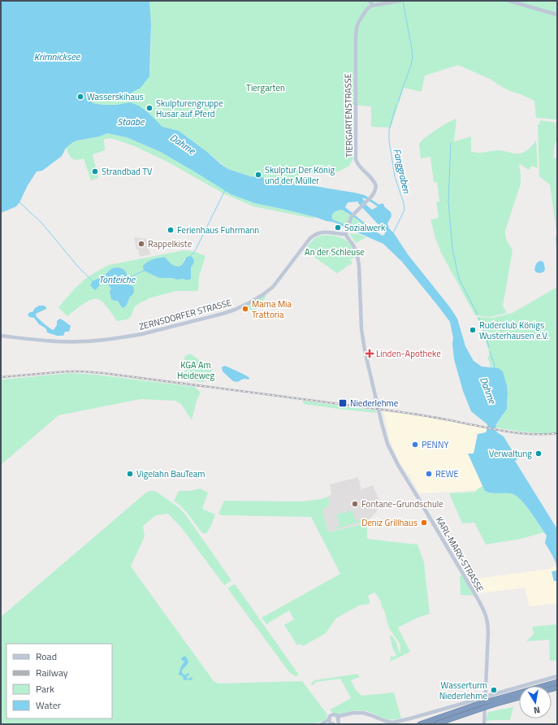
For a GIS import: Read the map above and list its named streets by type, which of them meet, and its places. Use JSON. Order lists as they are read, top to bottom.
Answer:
{
  "streets": {
    "street": ["TIERGARTENSTRASSE", "ZERNSDORFER STRASSE", "KARL-MARX-STRASSE"]
  },
  "crossings": [
    ["TIERGARTENSTRASSE", "ZERNSDORFER STRASSE"],
    ["TIERGARTENSTRASSE", "KARL-MARX-STRASSE"],
    ["ZERNSDORFER STRASSE", "KARL-MARX-STRASSE"]
  ],
  "water": [
    "Krimnicksee",
    "Staabe",
    "Dahme",
    "Fanggraben",
    "Tonteiche"
  ],
  "parks": ["Tiergarten", "An der Schleuse", "KGA Am Heideweg"],
  "places": {
    "other": [
      "Wasserskihaus",
      "Skulpturengruppe Husar auf Pferd",
      "Strandbad TV",
      "Skulptur Der König und der Müller",
      "Sozialwerk",
      "Ferienhaus Fuhrmann",
      "Rappelkiste",
      "Mama Mia Trattoria",
      "Ruderclub Königs Wusterhausen e.V.",
      "PENNY",
      "Verwaltung",
      "Vigelahn BauTeam",
      "REWE",
      "Fontane-Grundschule",
      "Deniz Grillhaus",
      "Wasserturm Niederlehme"
    ],
    "health": ["Linden-Apotheke"],
    "transit": ["Niederlehme"]
  },
  "legend": [
    "Road",
    "Railway",
    "Park",
    "Water"
  ],
  "north": "bottom"
}
